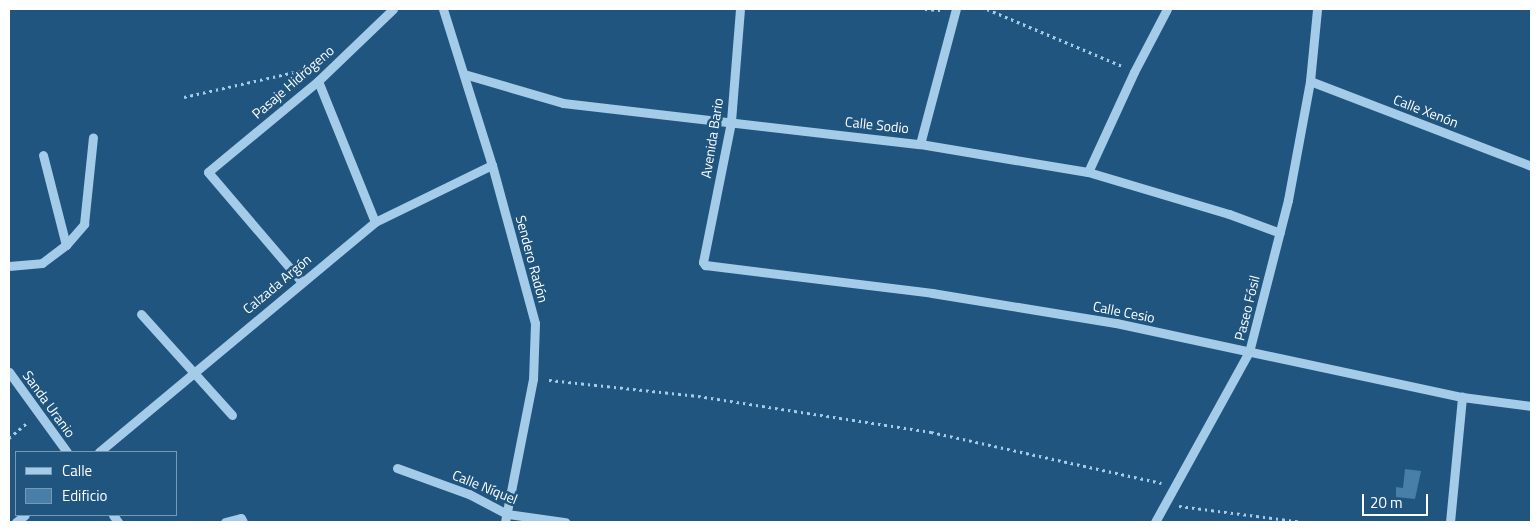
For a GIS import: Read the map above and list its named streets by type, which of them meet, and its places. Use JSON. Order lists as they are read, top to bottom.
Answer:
{
  "streets": {
    "street": [
      "Pasaje Hidrógeno",
      "Calle Xenón",
      "Calle Sodio",
      "Avenida Bario",
      "Sendero Radón",
      "Calzada Argón",
      "Paseo Fósil",
      "Calle Cesio",
      "Sanda Uranio",
      "Calle Níquel"
    ]
  },
  "crossings": [
    ["Pasaje Hidrógeno", "Calzada Argón"],
    ["Calle Xenón", "Paseo Fósil"],
    ["Calle Sodio", "Avenida Bario"],
    ["Calle Sodio", "Sendero Radón"],
    ["Calle Sodio", "Paseo Fósil"],
    ["Avenida Bario", "Calle Cesio"],
    ["Sendero Radón", "Calzada Argón"],
    ["Sendero Radón", "Calle Níquel"],
    ["Paseo Fósil", "Calle Cesio"]
  ],
  "legend": ["Calle", "Edificio"],
  "scale_bar": "20 m"
}
